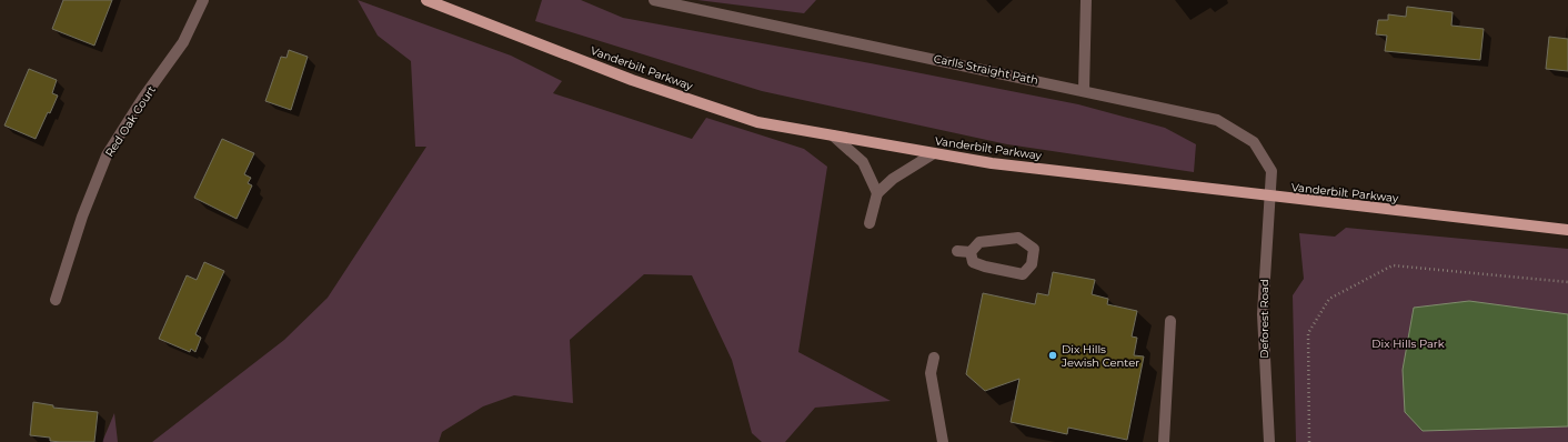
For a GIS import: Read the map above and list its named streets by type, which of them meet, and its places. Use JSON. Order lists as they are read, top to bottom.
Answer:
{
  "streets": {
    "main road": ["Vanderbilt Parkway"],
    "street": ["Carlls Straight Path", "Red Oak Court", "Deforest Road"]
  },
  "crossings": [
    ["Vanderbilt Parkway", "Carlls Straight Path"],
    ["Vanderbilt Parkway", "Deforest Road"],
    ["Carlls Straight Path", "Deforest Road"]
  ],
  "parks": ["Dix Hills Park"],
  "places": ["Dix Hills Jewish Center"]
}
